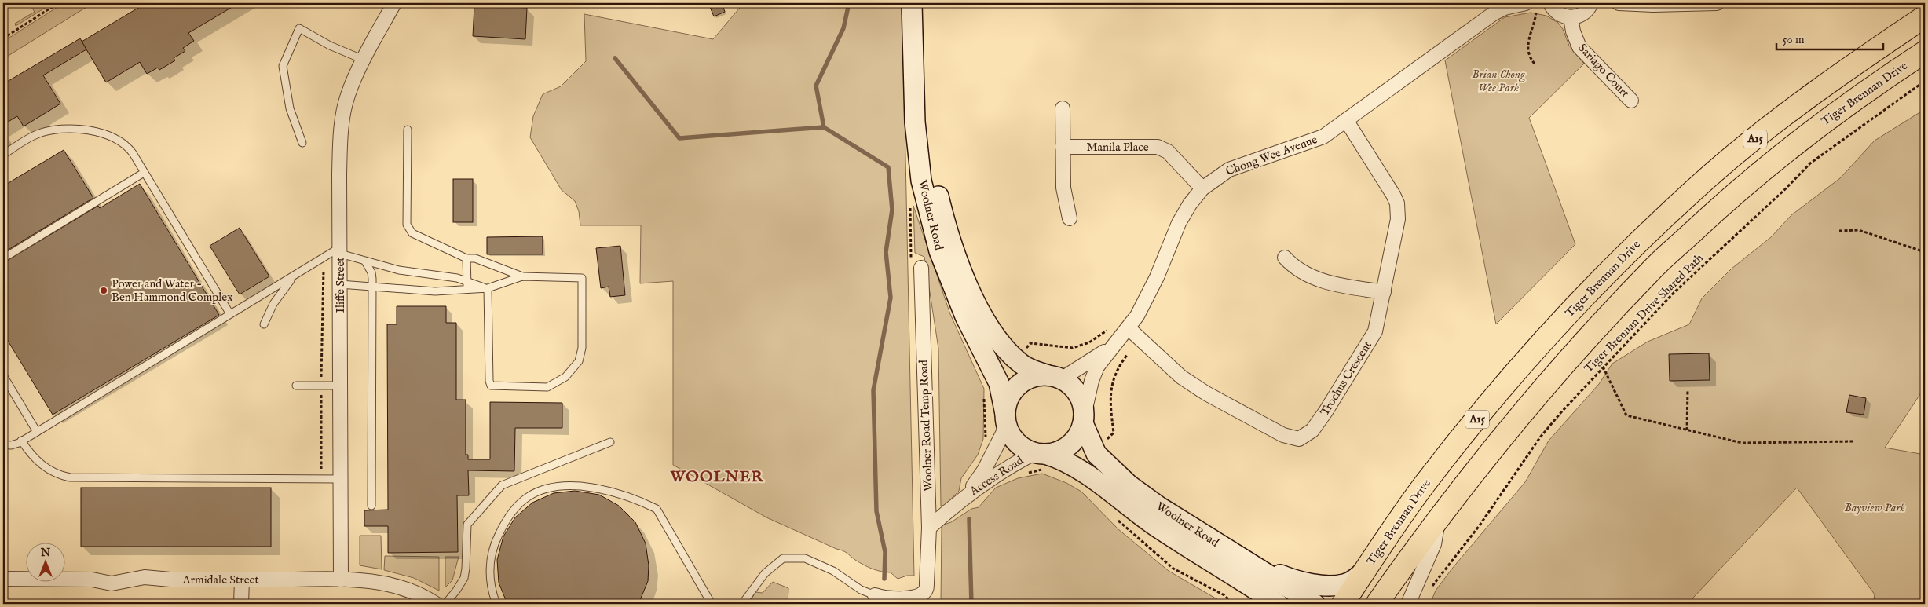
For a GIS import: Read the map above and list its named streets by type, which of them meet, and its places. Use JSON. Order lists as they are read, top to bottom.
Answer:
{
  "streets": {
    "main road": ["Tiger Brennan Drive", "A15", "Woolner Road"],
    "street": [
      "Sariago Court",
      "Manila Place",
      "Chong Wee Avenue",
      "Iliffe Street",
      "Trochus Crescent",
      "Woolner Road Temp Road",
      "Access Road",
      "Armidale Street"
    ],
    "path": ["Tiger Brennan Drive Shared Path"]
  },
  "crossings": [
    ["Manila Place", "Chong Wee Avenue"],
    ["Chong Wee Avenue", "Woolner Road"],
    ["Chong Wee Avenue", "Trochus Crescent"],
    ["Chong Wee Avenue", "Access Road"],
    ["Woolner Road", "Access Road"],
    ["Iliffe Street", "Armidale Street"],
    ["Woolner Road Temp Road", "Access Road"]
  ],
  "districts": ["WOOLNER"],
  "parks": ["Brian Chong Wee Park", "Bayview Park"],
  "places": ["Power and Water - Ben Hammond Complex"],
  "scale_bar": "50 m",
  "north": "top"
}
